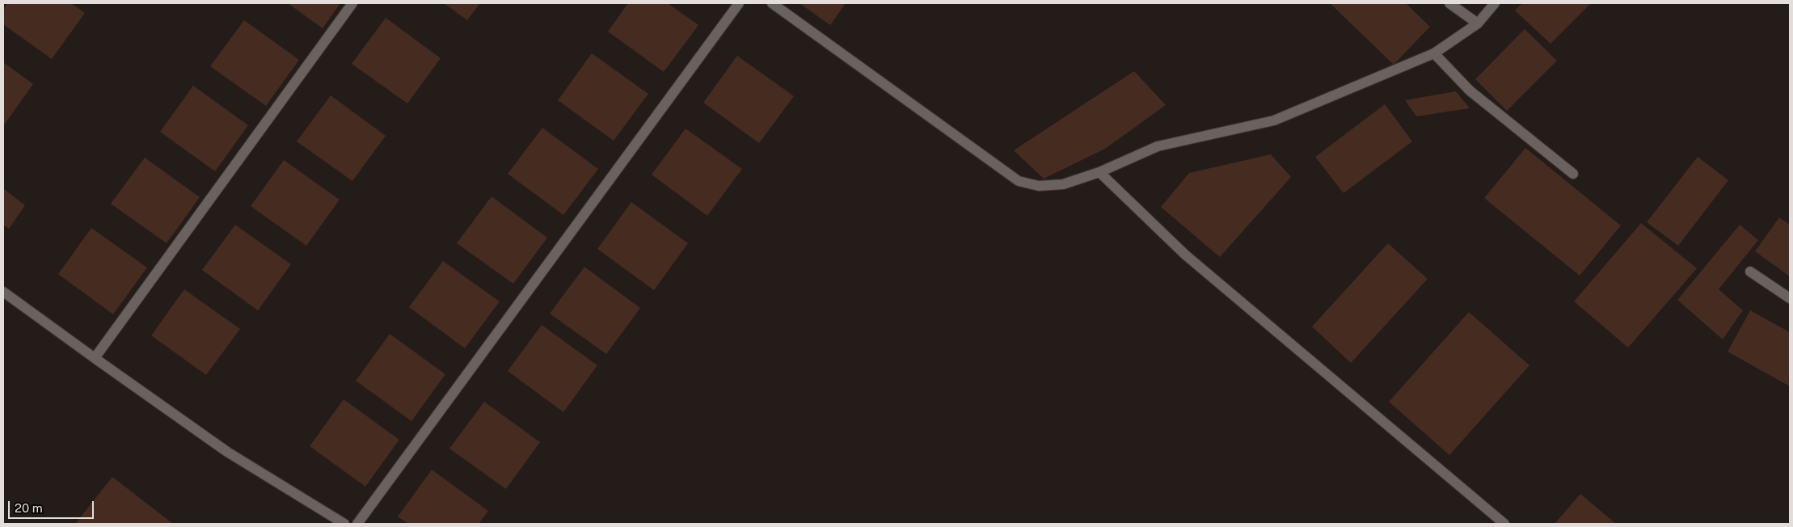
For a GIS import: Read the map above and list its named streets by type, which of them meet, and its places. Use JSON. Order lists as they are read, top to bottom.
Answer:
{
  "scale_bar": "20 m"
}
